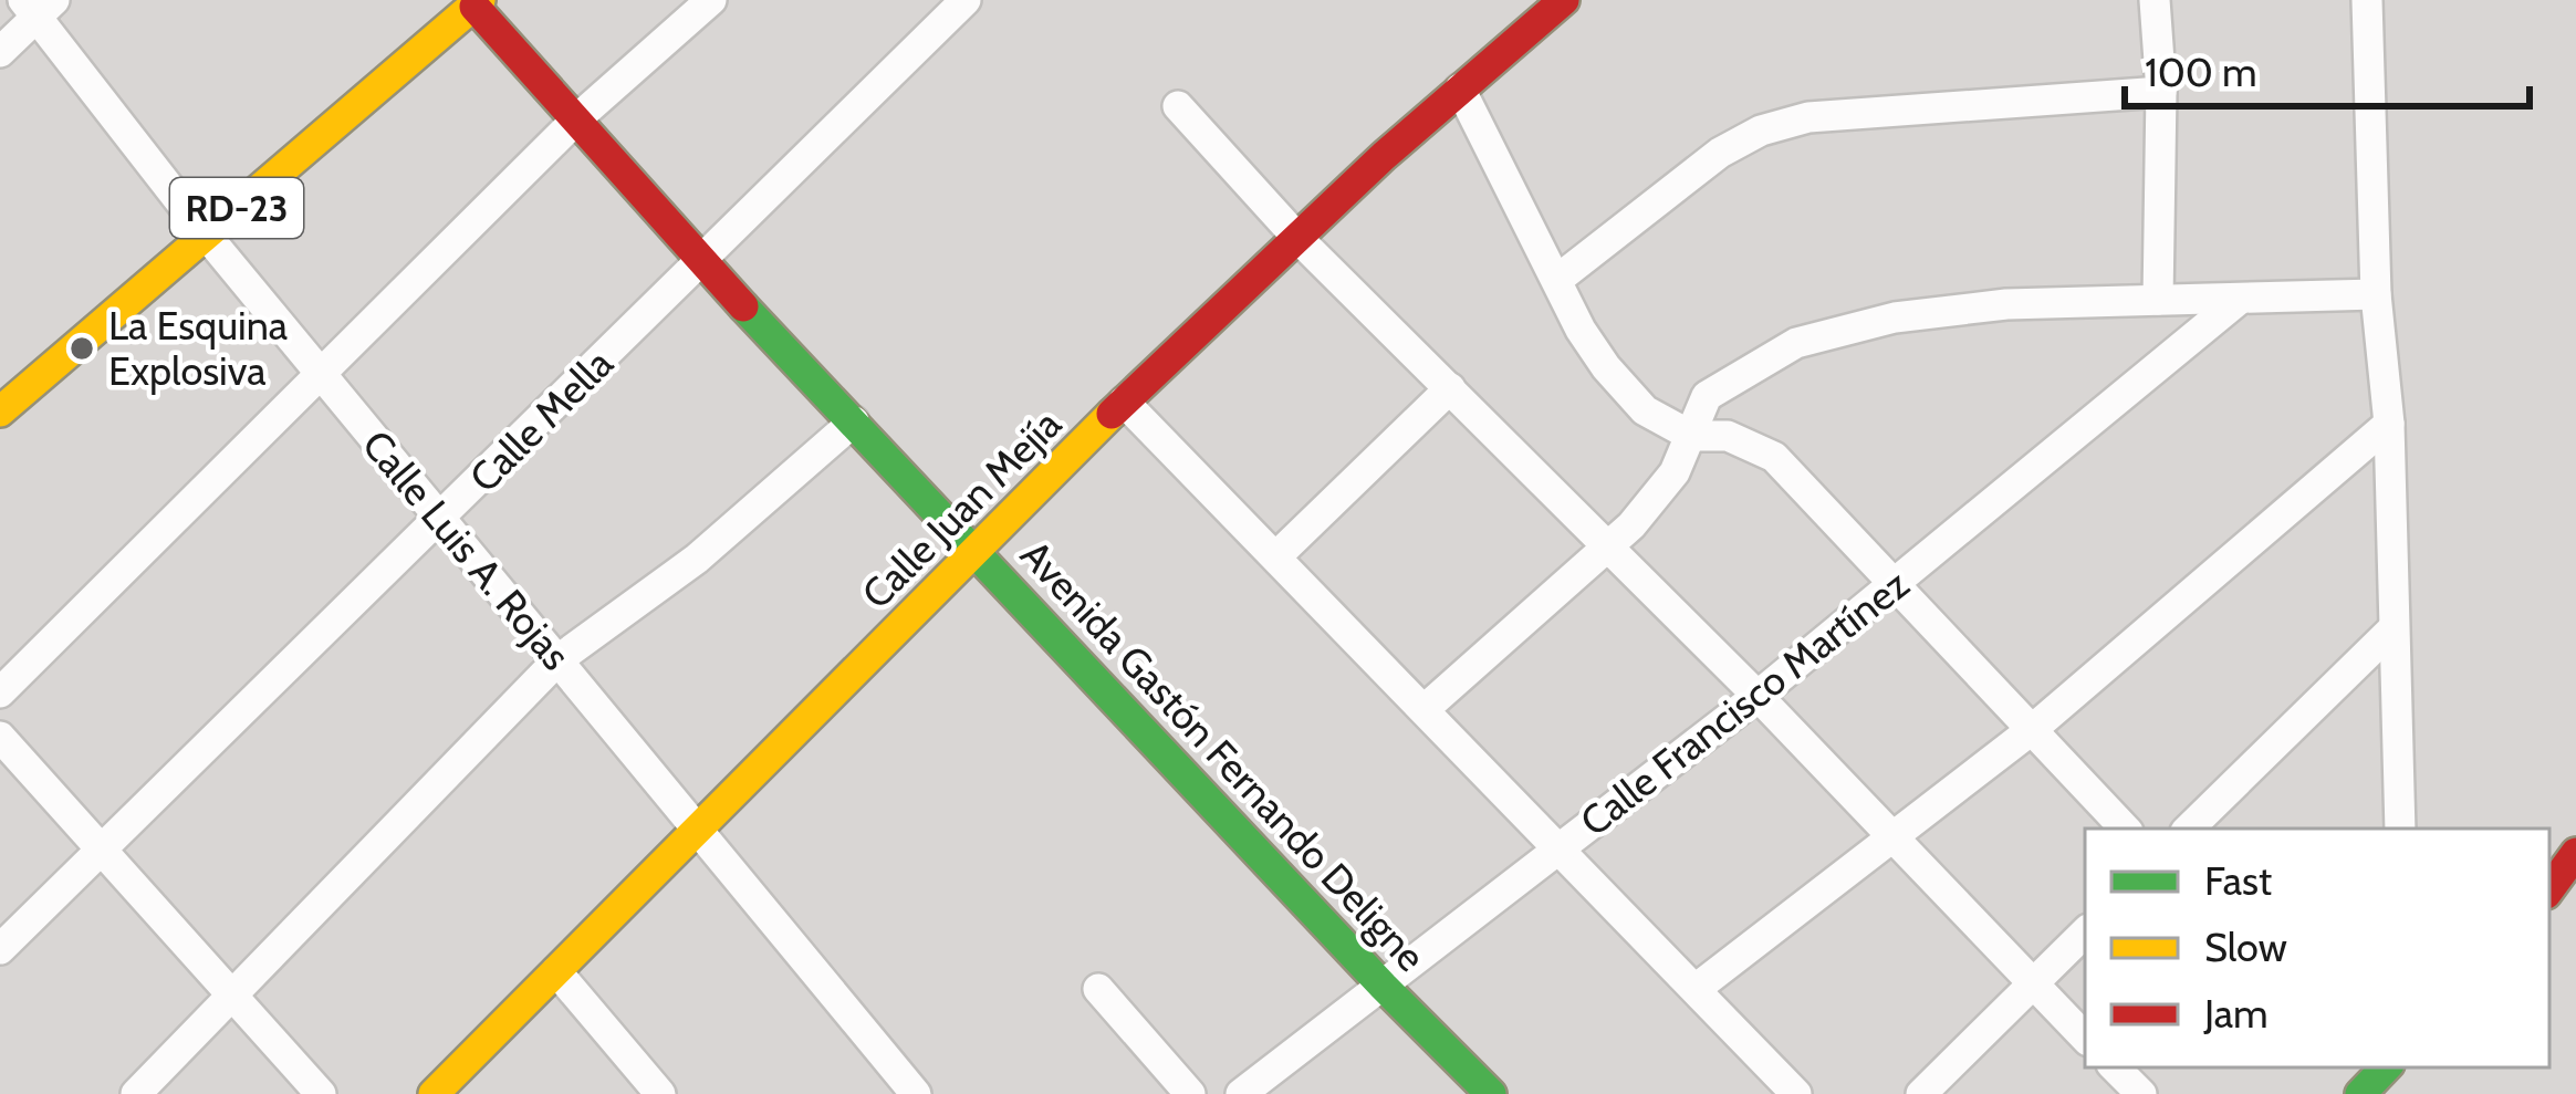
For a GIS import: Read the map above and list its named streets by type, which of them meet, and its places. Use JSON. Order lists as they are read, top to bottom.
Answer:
{
  "streets": {
    "street": [
      "RD-23",
      "Calle Mella",
      "Calle Juan Mejía",
      "Calle Luis A. Rojas",
      "Calle Francisco Martínez",
      "Avenida Gastón Fernando Deligne"
    ]
  },
  "crossings": [
    ["RD-23", "Calle Luis A. Rojas"],
    ["RD-23", "Avenida Gastón Fernando Deligne"],
    ["Calle Mella", "Calle Luis A. Rojas"],
    ["Calle Mella", "Avenida Gastón Fernando Deligne"],
    ["Calle Juan Mejía", "Calle Luis A. Rojas"],
    ["Calle Juan Mejía", "Avenida Gastón Fernando Deligne"],
    ["Calle Francisco Martínez", "Avenida Gastón Fernando Deligne"]
  ],
  "places": ["La Esquina Explosiva"],
  "legend": ["Fast", "Slow", "Jam"],
  "scale_bar": "100 m"
}
